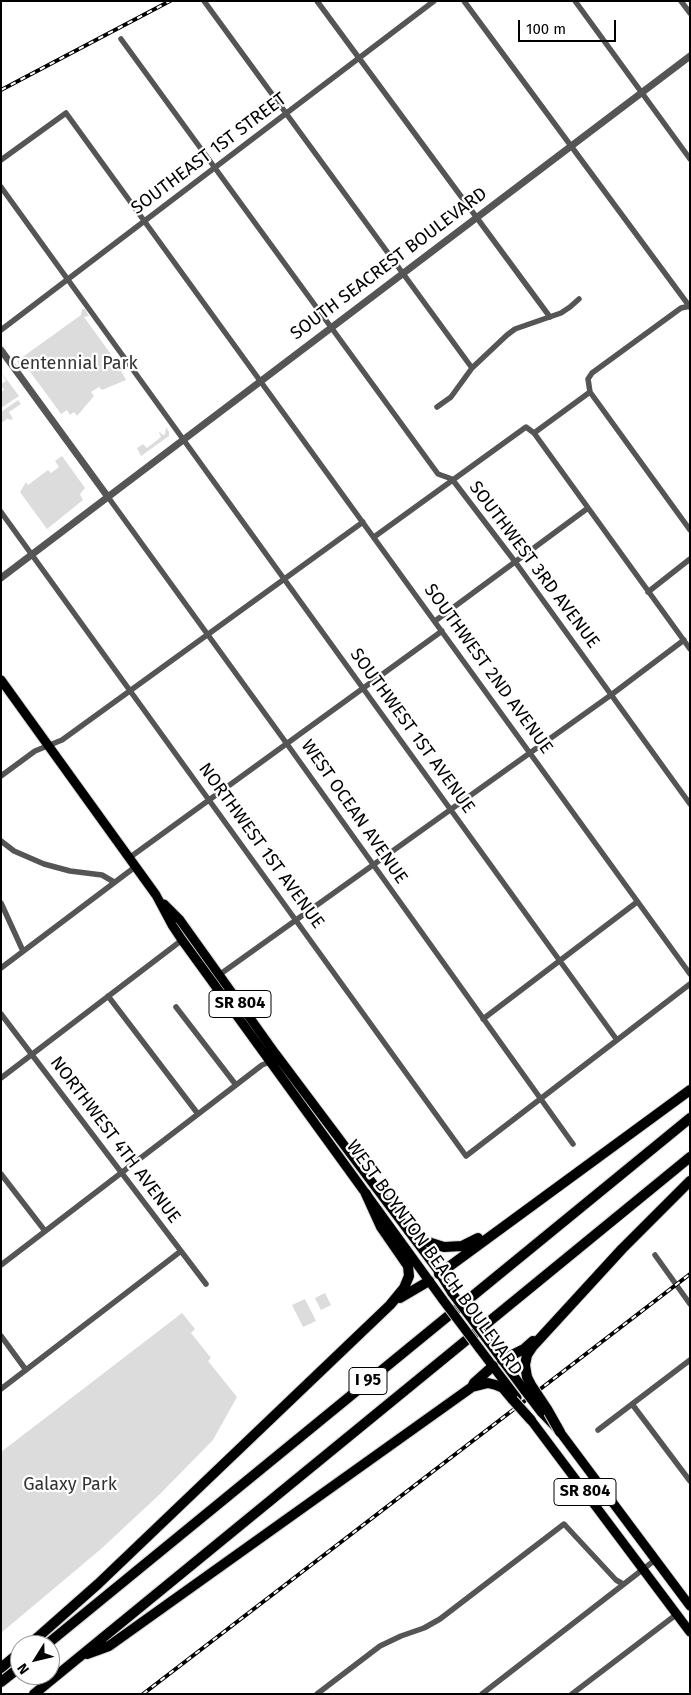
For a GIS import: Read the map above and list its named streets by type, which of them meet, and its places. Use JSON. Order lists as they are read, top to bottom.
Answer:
{
  "streets": {
    "highway": ["I 95"],
    "main road": ["SR 804", "WEST BOYNTON BEACH BOULEVARD"],
    "street": [
      "SOUTHEAST 1ST STREET",
      "SOUTH SEACREST BOULEVARD",
      "SOUTHWEST 3RD AVENUE",
      "SOUTHWEST 2ND AVENUE",
      "SOUTHWEST 1ST AVENUE",
      "WEST OCEAN AVENUE",
      "NORTHWEST 1ST AVENUE",
      "NORTHWEST 4TH AVENUE"
    ]
  },
  "crossings": [
    ["SOUTHEAST 1ST STREET", "SOUTHWEST 3RD AVENUE"],
    ["SOUTHEAST 1ST STREET", "SOUTHWEST 2ND AVENUE"],
    ["SOUTHEAST 1ST STREET", "SOUTHWEST 1ST AVENUE"],
    ["SOUTH SEACREST BOULEVARD", "SOUTHWEST 3RD AVENUE"],
    ["SOUTH SEACREST BOULEVARD", "SOUTHWEST 2ND AVENUE"],
    ["SOUTH SEACREST BOULEVARD", "SOUTHWEST 1ST AVENUE"],
    ["SOUTH SEACREST BOULEVARD", "WEST OCEAN AVENUE"],
    ["SOUTH SEACREST BOULEVARD", "NORTHWEST 1ST AVENUE"],
    ["WEST OCEAN AVENUE", "NORTHWEST 1ST AVENUE"]
  ],
  "parks": ["Centennial Park", "Galaxy Park"],
  "scale_bar": "100 m",
  "north": "bottom left"
}
